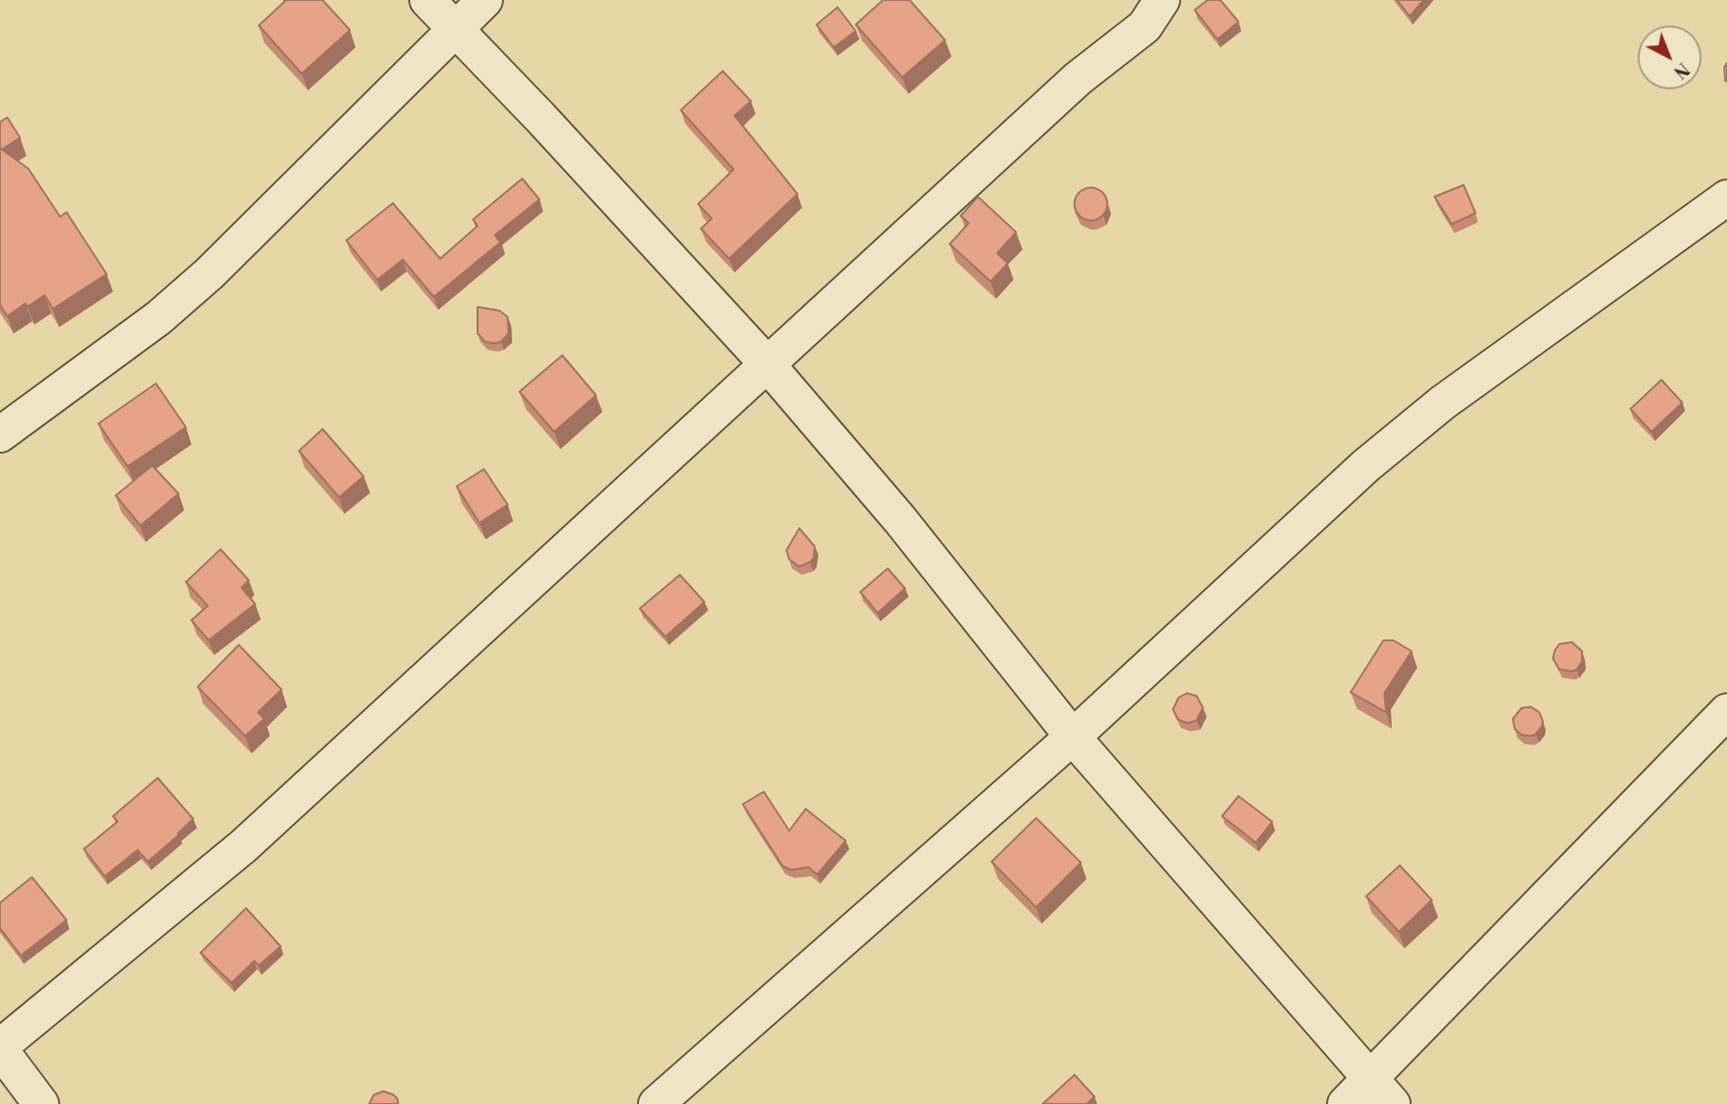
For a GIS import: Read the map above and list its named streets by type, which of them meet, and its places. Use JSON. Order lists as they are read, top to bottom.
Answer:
{
  "north": "bottom right"
}
